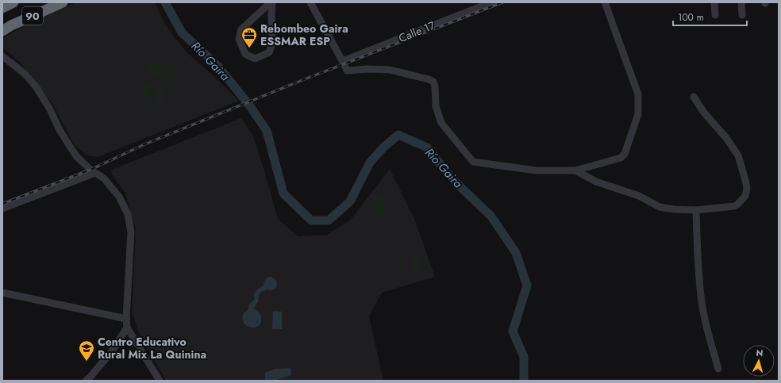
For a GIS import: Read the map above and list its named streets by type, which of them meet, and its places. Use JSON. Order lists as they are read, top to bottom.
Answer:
{
  "streets": {
    "highway": ["90"],
    "street": ["Calle 17"]
  },
  "water": ["Río Gaira"],
  "places": {
    "office": ["Rebombeo Gaira ESSMAR ESP"],
    "school or university": ["Centro Educativo Rural Mix La Quinina"]
  },
  "scale_bar": "100 m",
  "north": "top"
}
